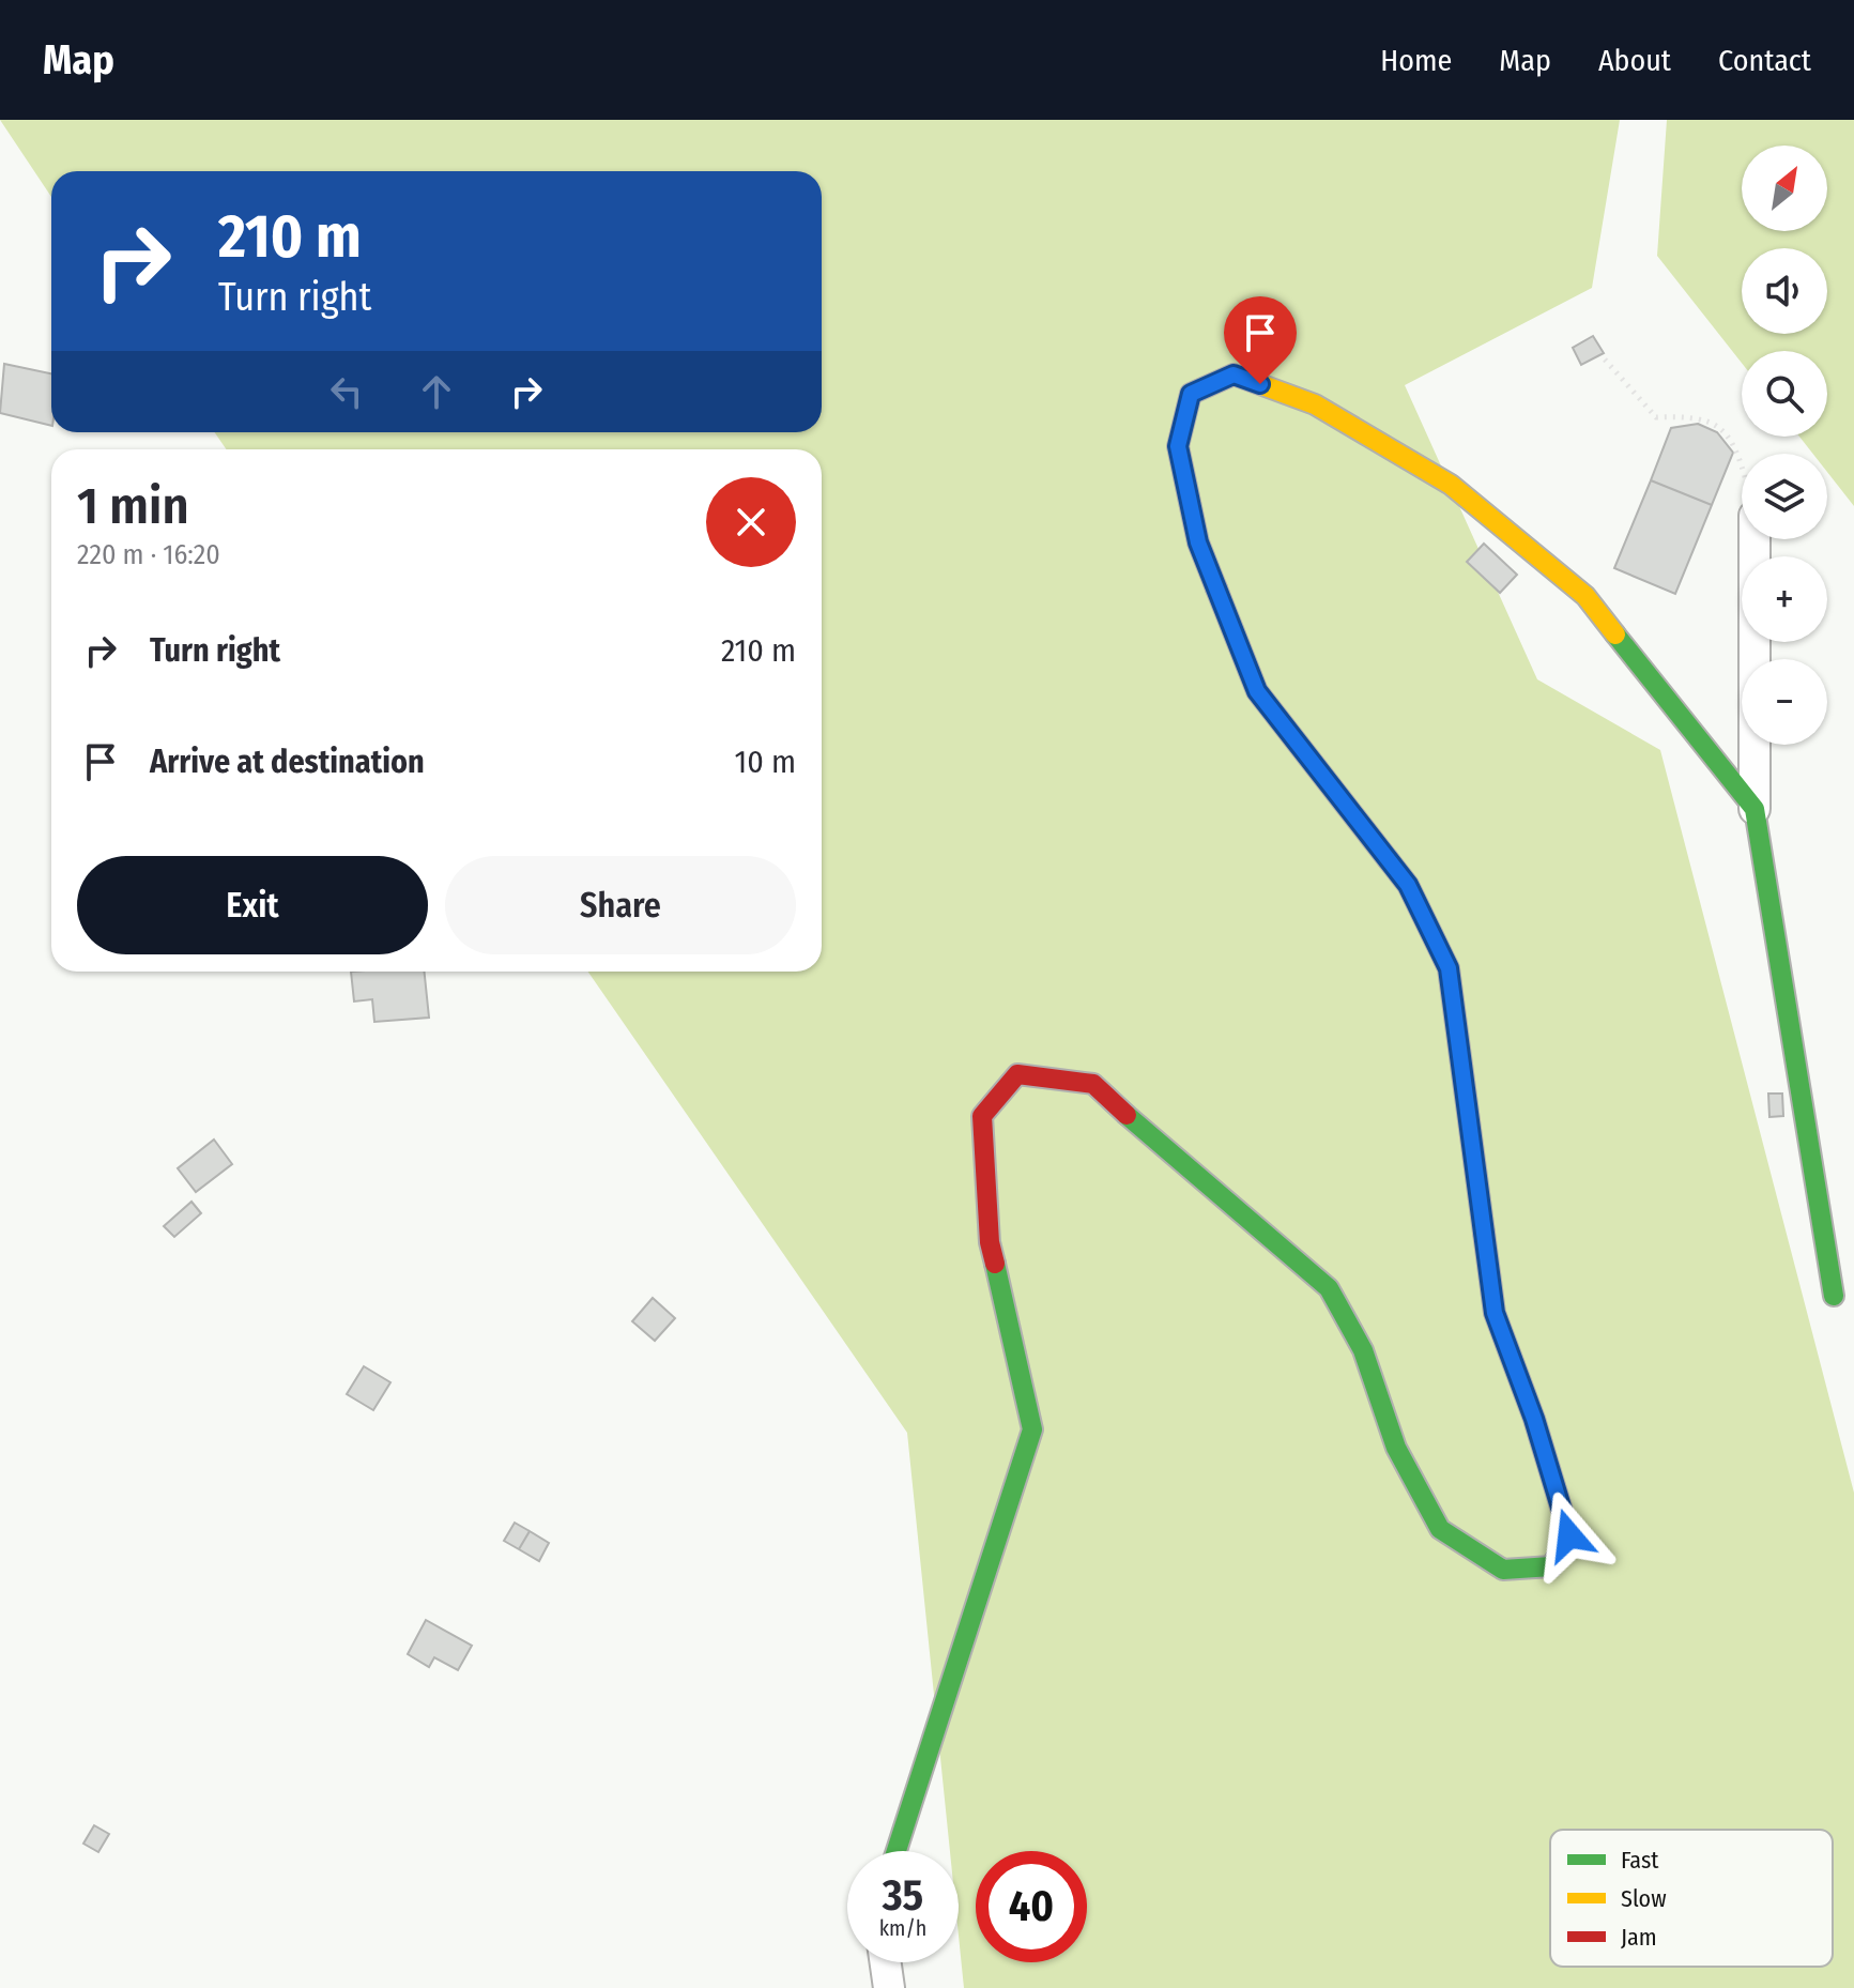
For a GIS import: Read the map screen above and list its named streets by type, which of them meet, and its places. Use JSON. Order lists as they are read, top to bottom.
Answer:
{
  "legend": ["Fast", "Slow", "Jam"],
  "north": "top right",
  "page": {
    "header": "Map",
    "nav": [
      "Home",
      "Map",
      "About",
      "Contact"
    ],
    "map_buttons": ["+", "−"],
    "turn": ["210 m", "Turn right"],
    "heading": ["1 min", "220 m · 16:20"],
    "list": [
      {
        "name": "Turn right",
        "value": "210 m"
      },
      {
        "name": "Arrive at destination",
        "value": "10 m"
      }
    ],
    "buttons": ["Exit", "Share"],
    "speed": "35 km/h",
    "limit": "40"
  }
}
